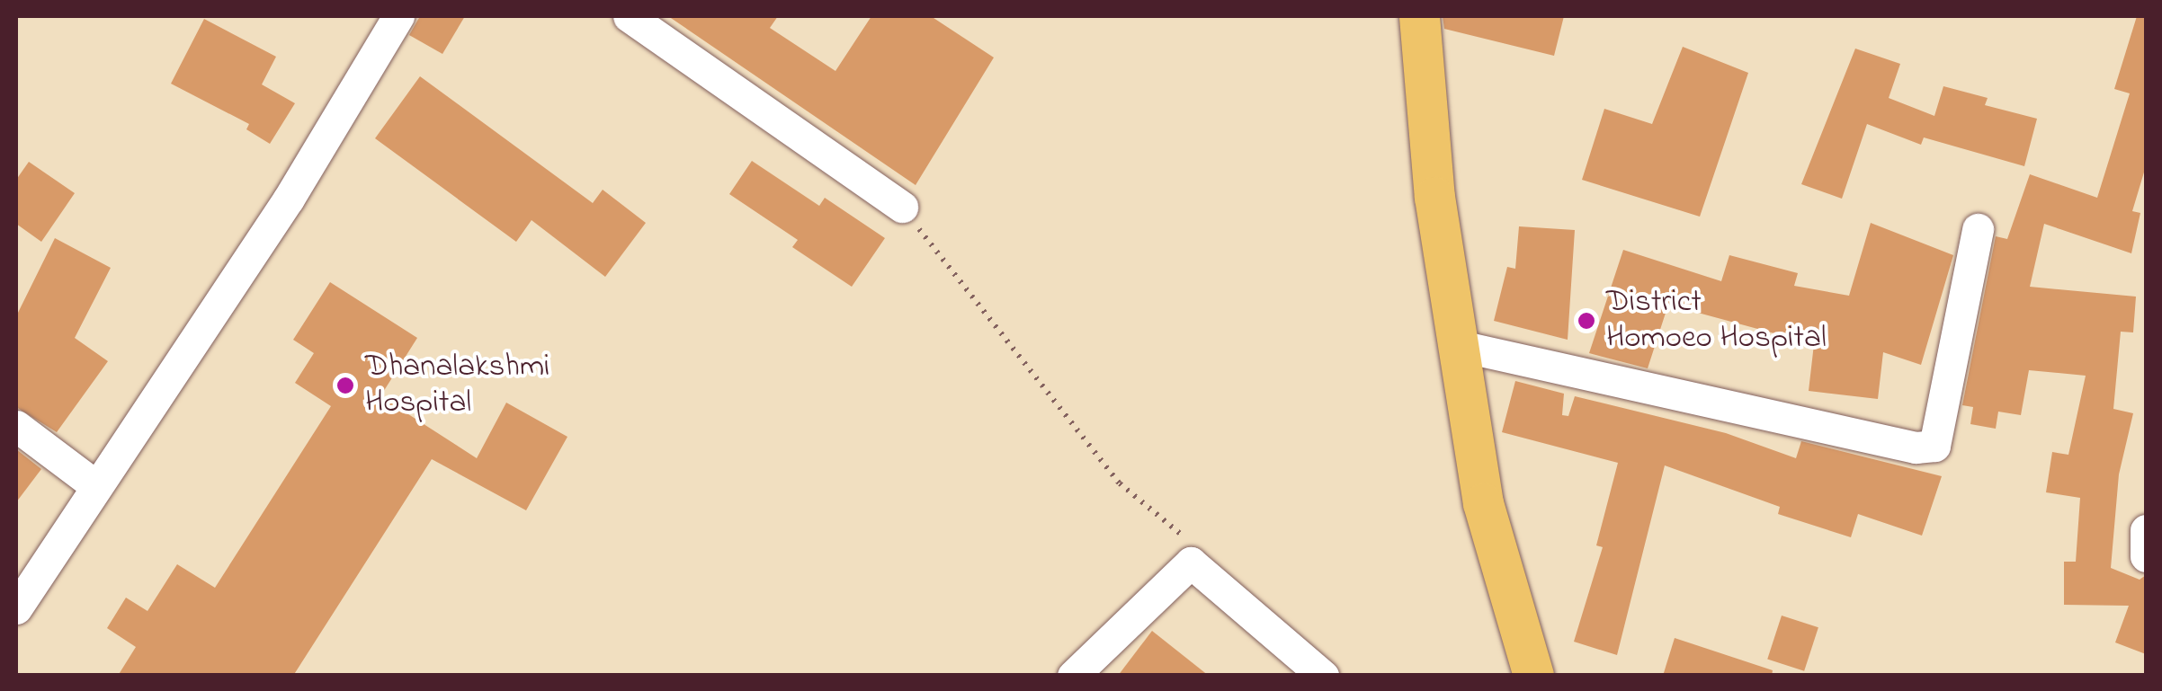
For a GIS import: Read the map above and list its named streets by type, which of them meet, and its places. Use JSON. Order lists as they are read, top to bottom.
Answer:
{
  "places": ["District Homoeo Hospital", "Dhanalakshmi Hospital"]
}
